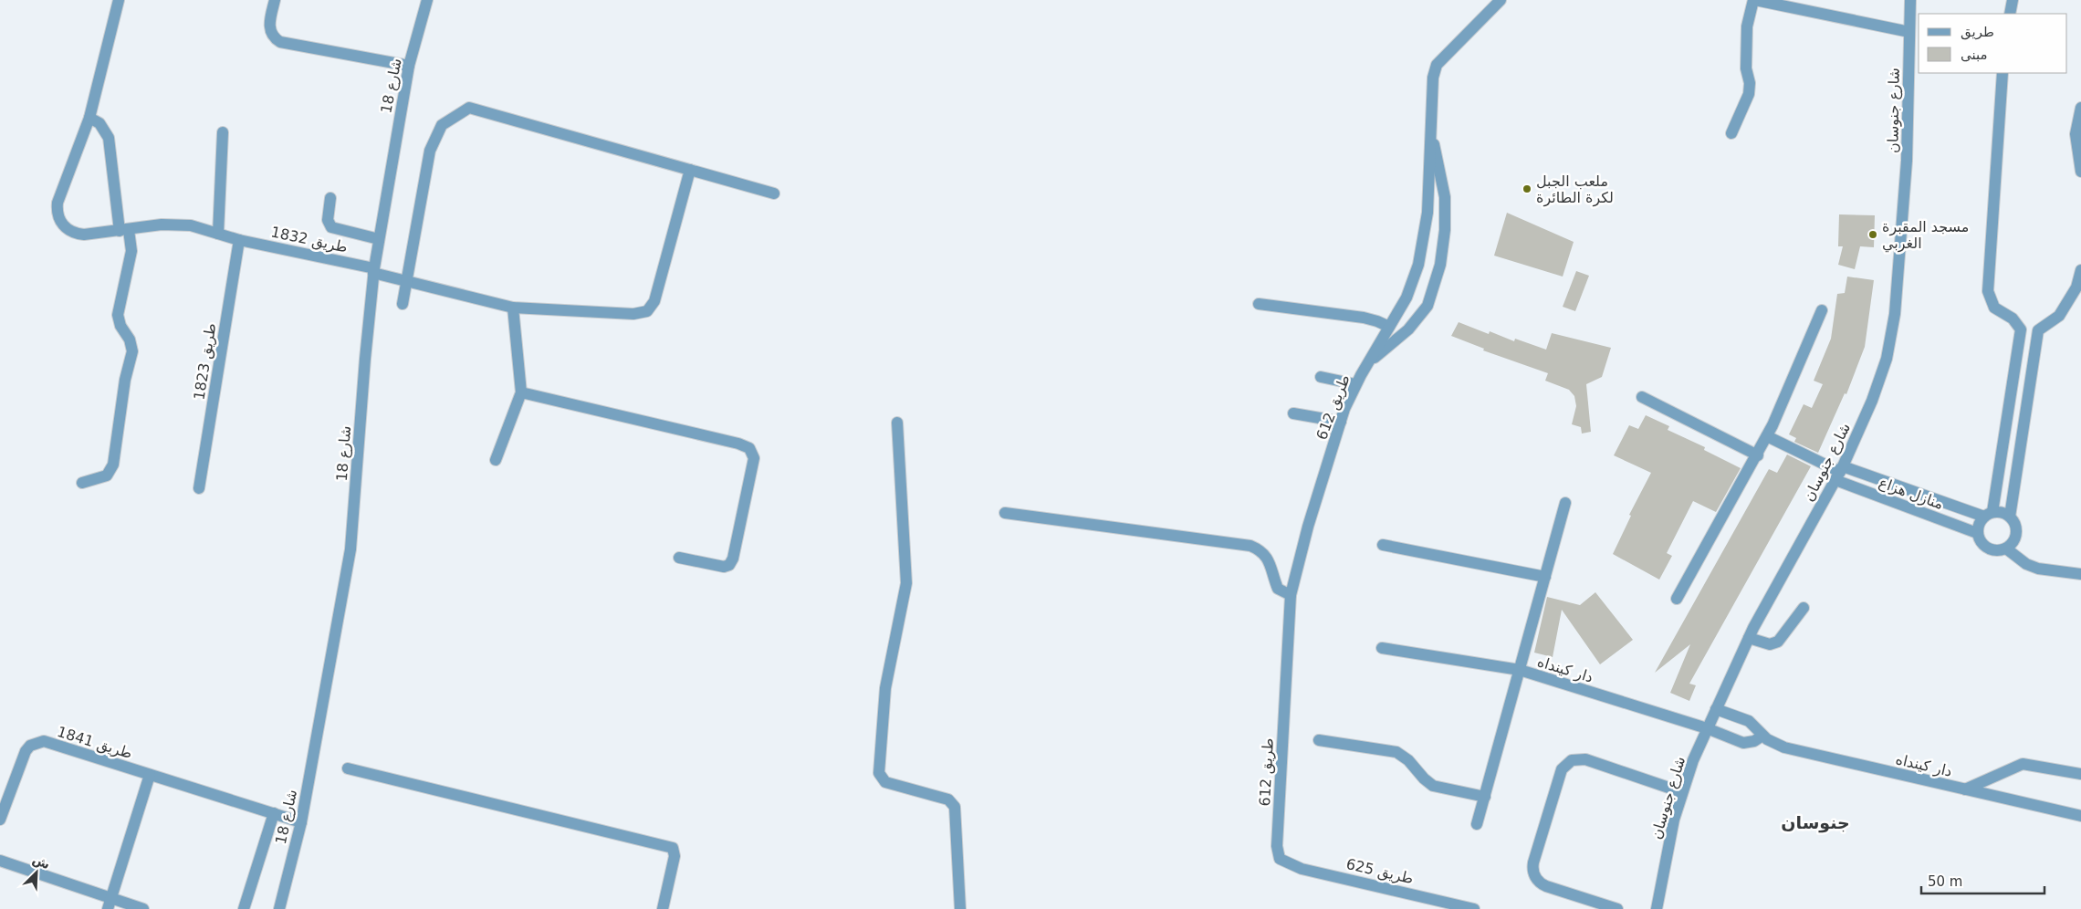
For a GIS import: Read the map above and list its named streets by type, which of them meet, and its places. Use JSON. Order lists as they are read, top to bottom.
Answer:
{
  "streets": {
    "street": [
      "شارع 18",
      "شارع جنوسان",
      "طريق 1832",
      "طريق 1823",
      "طريق 612",
      "منازل هزاع",
      "دار كينداه",
      "طريق 1841",
      "طريق 625"
    ]
  },
  "crossings": [
    ["شارع 18", "طريق 1832"],
    ["شارع 18", "طريق 1841"],
    ["شارع جنوسان", "منازل هزاع"],
    ["شارع جنوسان", "دار كينداه"],
    ["طريق 1832", "طريق 1823"],
    ["طريق 612", "طريق 625"]
  ],
  "districts": ["جنوسان"],
  "places": ["ملعب الجبل لكرة الطائرة", "مسجد المقبرة الغربي"],
  "legend": ["طريق", "مبنى"],
  "scale_bar": "50 m",
  "north": "top right"
}
